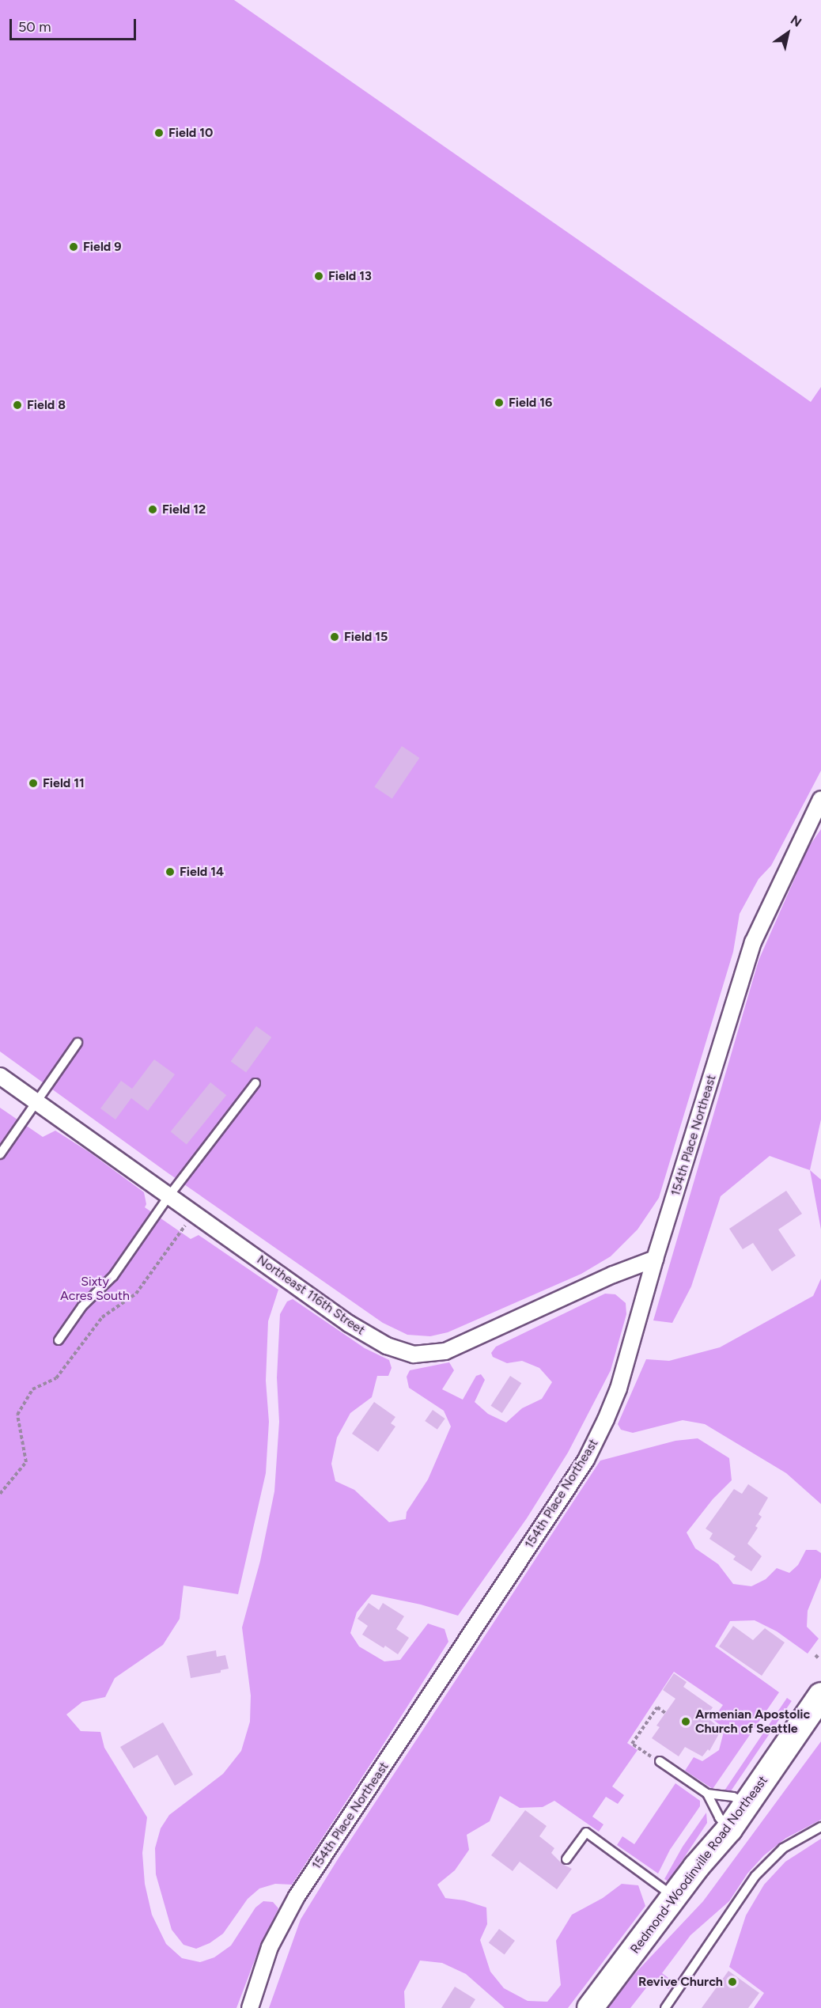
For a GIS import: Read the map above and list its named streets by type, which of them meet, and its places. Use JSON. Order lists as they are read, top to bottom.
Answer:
{
  "streets": {
    "main road": ["Redmond-Woodinville Road Northeast"],
    "street": ["154th Place Northeast", "Northeast 116th Street"]
  },
  "crossings": [
    ["154th Place Northeast", "Northeast 116th Street"]
  ],
  "parks": ["Sixty Acres South"],
  "places": [
    "Field 10",
    "Field 9",
    "Field 13",
    "Field 16",
    "Field 8",
    "Field 12",
    "Field 15",
    "Field 11",
    "Field 14",
    "Armenian Apostolic Church of Seattle",
    "Revive Church"
  ],
  "scale_bar": "50 m",
  "north": "top right"
}
